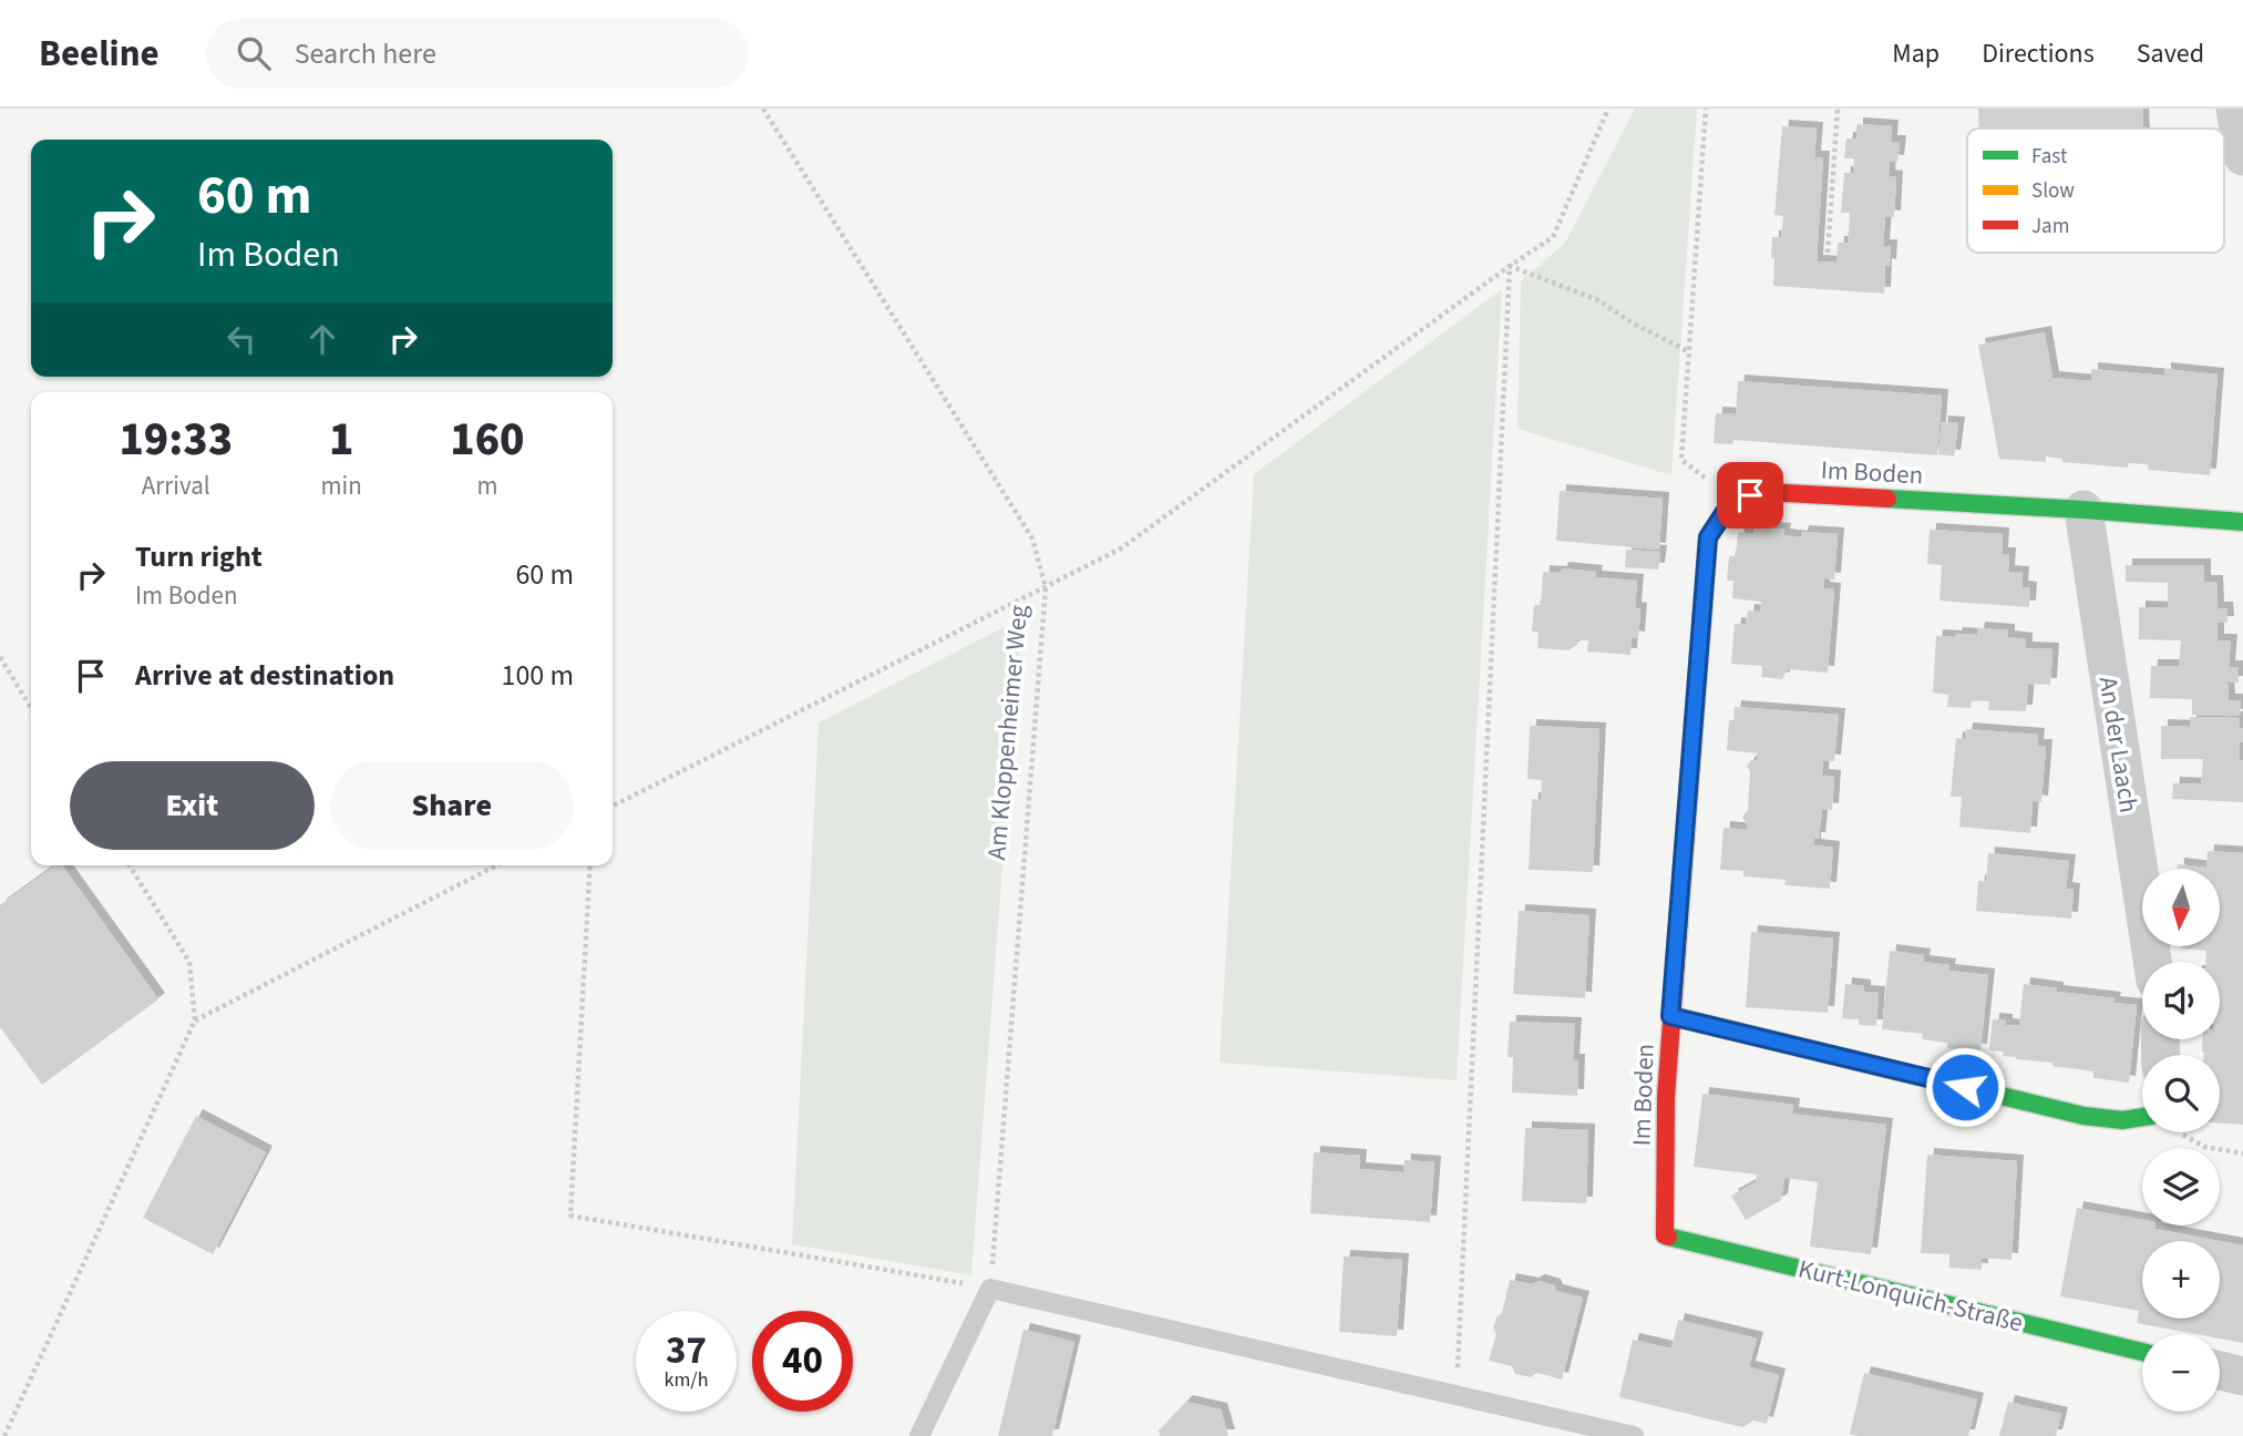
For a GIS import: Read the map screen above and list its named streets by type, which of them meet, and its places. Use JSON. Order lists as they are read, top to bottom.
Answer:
{
  "streets": {
    "street": ["Im Boden", "An der Laach", "Kurt-Lonquich-Straße"],
    "path": ["Am Kloppenheimer Weg"]
  },
  "crossings": [
    ["Im Boden", "An der Laach"],
    ["Im Boden", "Kurt-Lonquich-Straße"]
  ],
  "legend": ["Fast", "Slow", "Jam"],
  "north": "bottom",
  "page": {
    "header": "Beeline",
    "search": "Search here",
    "nav": ["Map", "Directions", "Saved"],
    "turn": ["60 m", "Im Boden"],
    "eta": [
      "19:33",
      "Arrival",
      "1",
      "min",
      "160",
      "m"
    ],
    "list": [
      {
        "name": "Turn right",
        "note": "Im Boden",
        "value": "60 m"
      },
      {
        "name": "Arrive at destination",
        "value": "100 m"
      }
    ],
    "buttons": ["Exit", "Share"],
    "map_buttons": ["+", "−"],
    "speed": "37 km/h",
    "limit": "40"
  }
}
